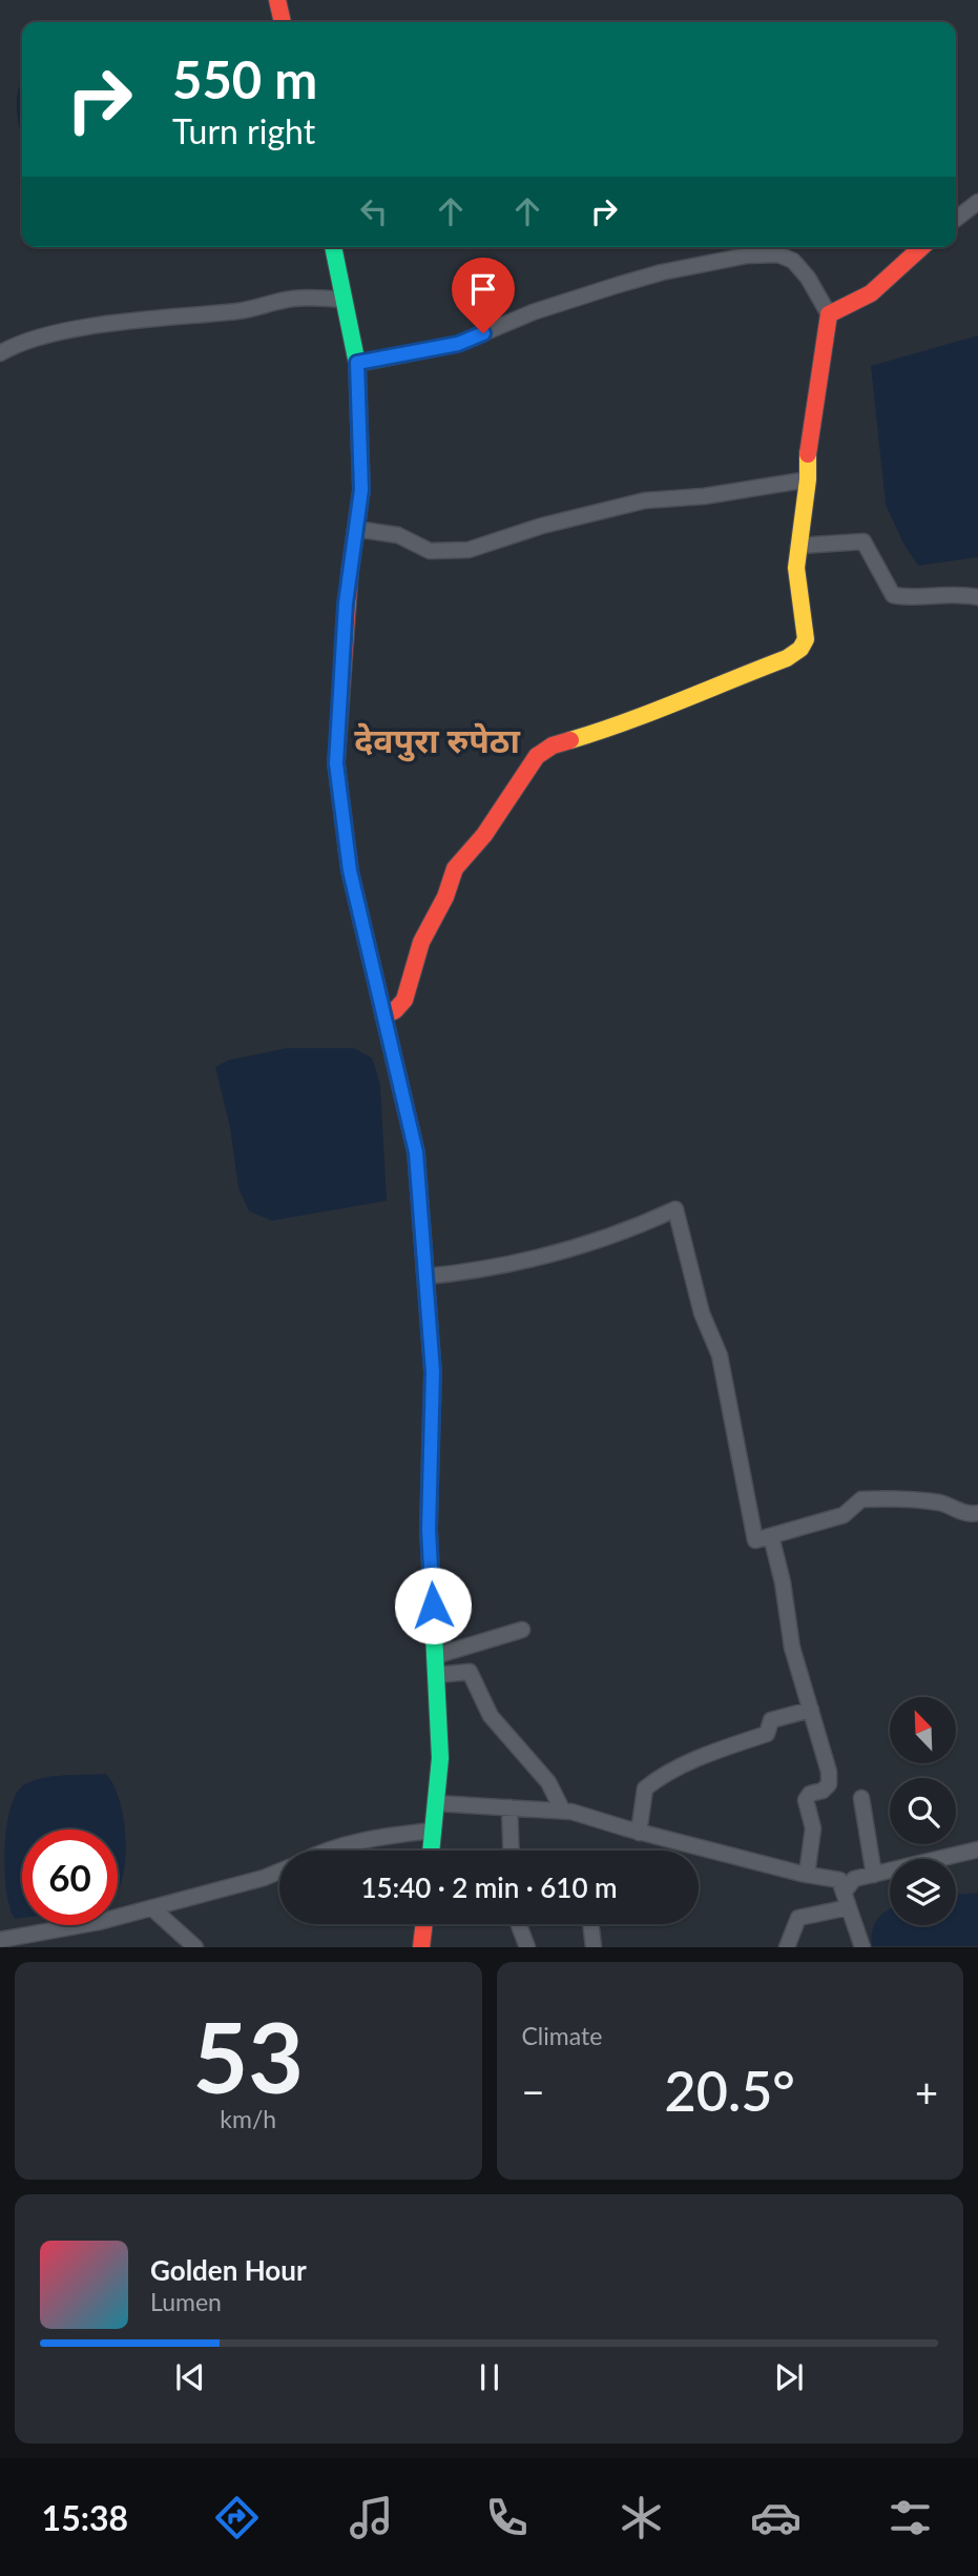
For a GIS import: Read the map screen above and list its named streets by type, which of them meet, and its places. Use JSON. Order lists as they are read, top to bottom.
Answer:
{
  "districts": ["देवपुरा रुपेठा"],
  "north": "top left",
  "page": {
    "turn": ["550 m", "Turn right"],
    "limit": "60",
    "trip": "15:40 · 2 min · 610 m",
    "tile": [
      ["53", "km/h"],
      "Climate"
    ],
    "heat": ["−", "20.5°", "+"],
    "song": ["Golden Hour", "Lumen"],
    "tabs": "15:38"
  }
}
